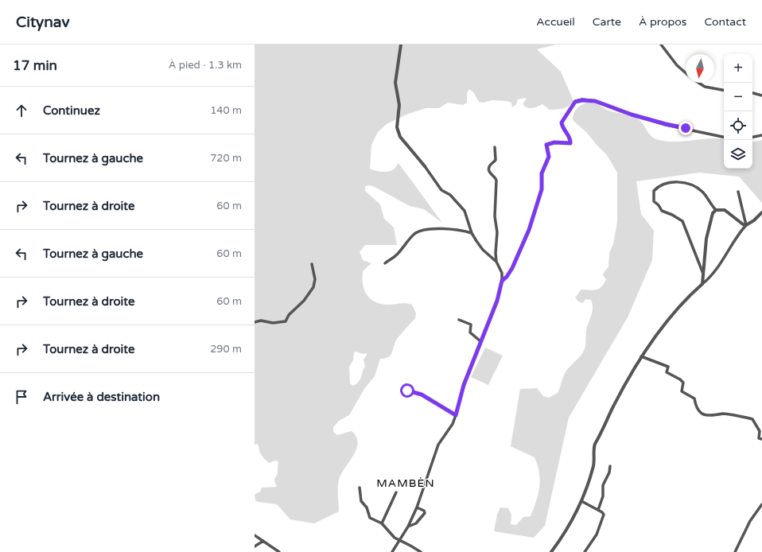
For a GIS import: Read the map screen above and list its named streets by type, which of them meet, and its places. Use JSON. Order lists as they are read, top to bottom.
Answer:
{
  "districts": ["MAMBÈN"],
  "north": "bottom",
  "page": {
    "header": "Citynav",
    "nav": [
      "Accueil",
      "Carte",
      "À propos",
      "Contact"
    ],
    "heading": ["17 min", "À pied · 1.3 km"],
    "map_buttons": ["+", "−"],
    "list": [
      ["Continuez", "140 m"],
      ["Tournez à gauche", "720 m"],
      ["Tournez à droite", "60 m"],
      ["Tournez à gauche", "60 m"],
      ["Tournez à droite", "60 m"],
      ["Tournez à droite", "290 m"],
      "Arrivée à destination"
    ]
  }
}
